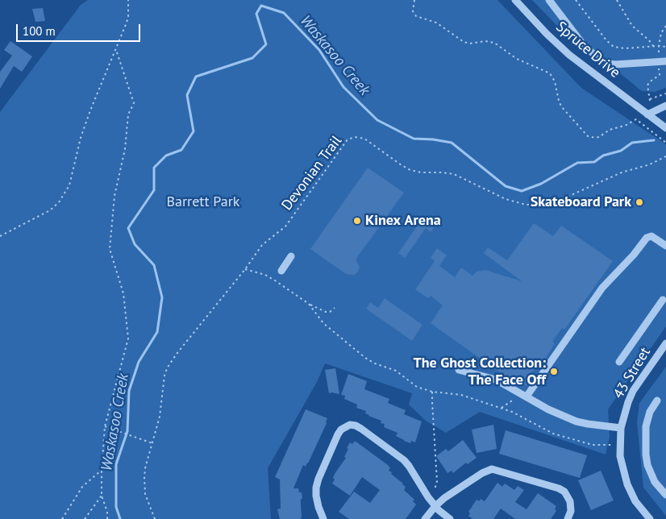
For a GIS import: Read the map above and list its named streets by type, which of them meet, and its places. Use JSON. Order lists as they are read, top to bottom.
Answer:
{
  "streets": {
    "street": ["Spruce Drive", "43 Street"],
    "path": ["Devonian Trail"]
  },
  "water": ["Waskasoo Creek"],
  "parks": ["Barrett Park"],
  "places": ["Skateboard Park", "Kinex Arena", "The Ghost Collection: The Face Off"],
  "scale_bar": "100 m"
}
